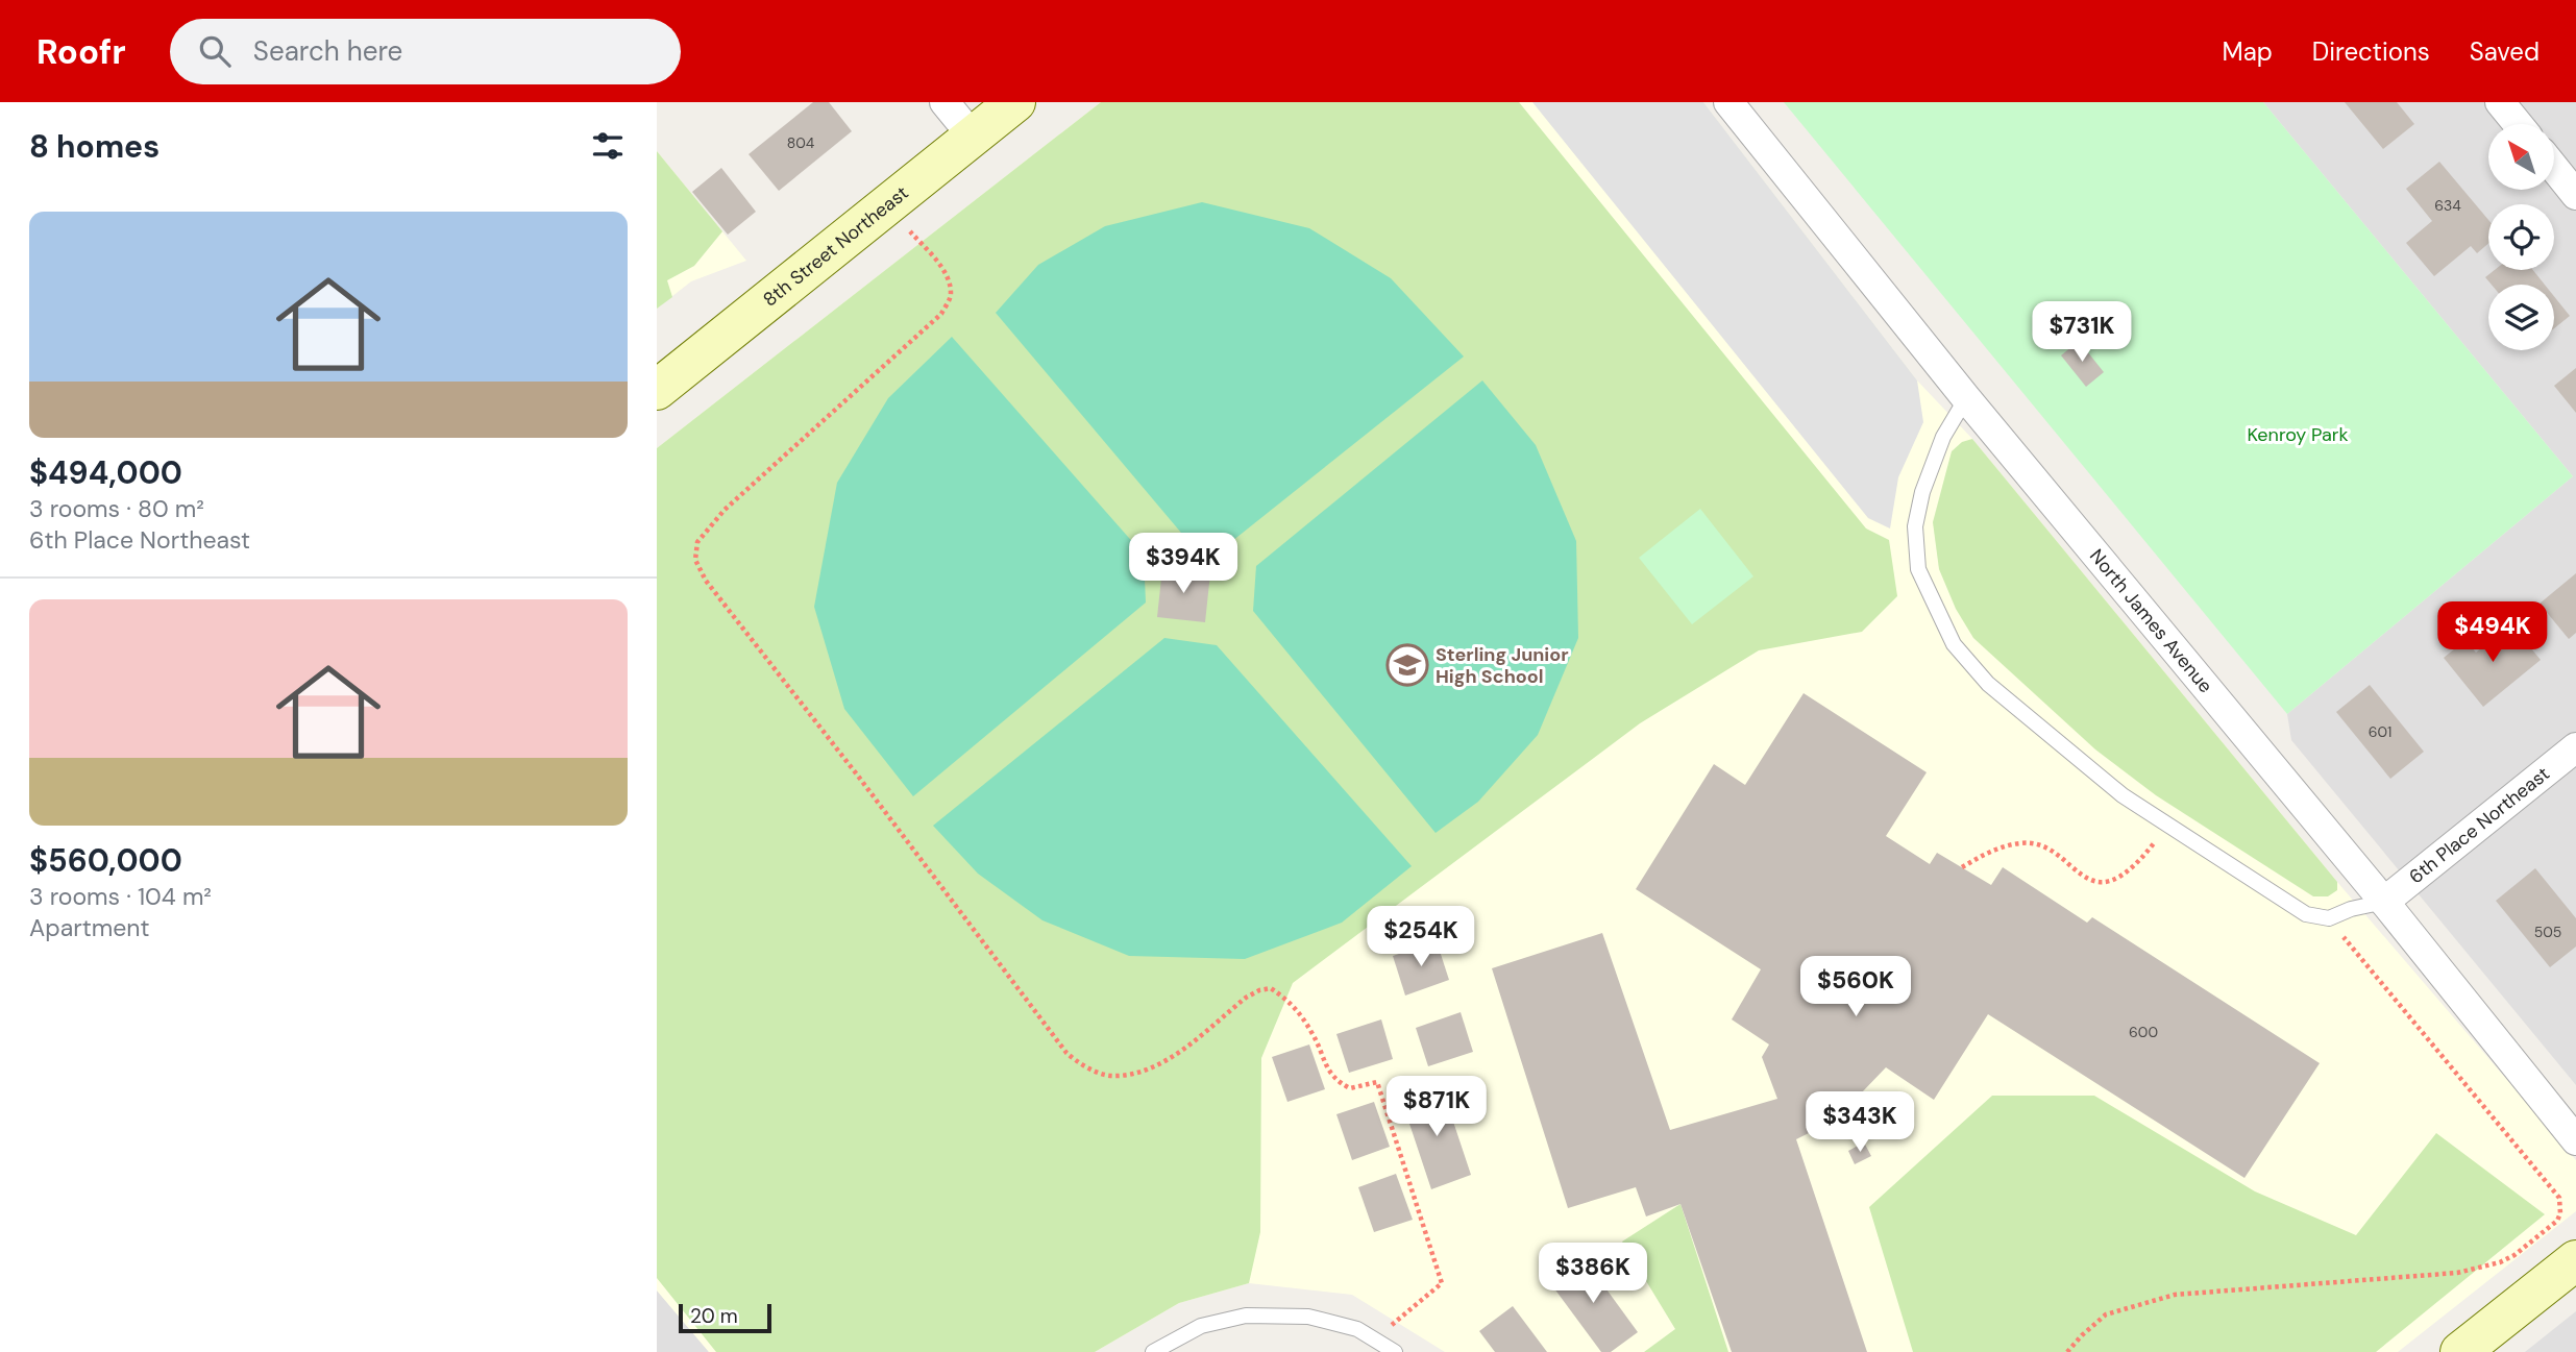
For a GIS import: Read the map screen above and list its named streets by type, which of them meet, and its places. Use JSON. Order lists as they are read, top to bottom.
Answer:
{
  "streets": {
    "street": ["8th Street Northeast", "North James Avenue", "6th Place Northeast"]
  },
  "crossings": [
    ["North James Avenue", "6th Place Northeast"]
  ],
  "parks": ["Kenroy Park"],
  "places": {
    "school or university": ["Sterling Junior High School"]
  },
  "house_numbers": [
    "804",
    "634",
    "601",
    "505",
    "600"
  ],
  "scale_bar": "20 m",
  "north": "top left",
  "page": {
    "header": "Roofr",
    "search": "Search here",
    "nav": ["Map", "Directions", "Saved"],
    "heading": "8 homes",
    "list": [
      {
        "name": "$494,000",
        "note": "3 rooms · 80 m² · 6th Place Northeast"
      },
      {
        "name": "$560,000",
        "note": "3 rooms · 104 m² · Apartment"
      }
    ],
    "price": [
      "$731K",
      "$394K",
      "$494K",
      "$254K",
      "$560K",
      "$871K",
      "$343K",
      "$386K"
    ],
    "scale": "20 m"
  }
}
